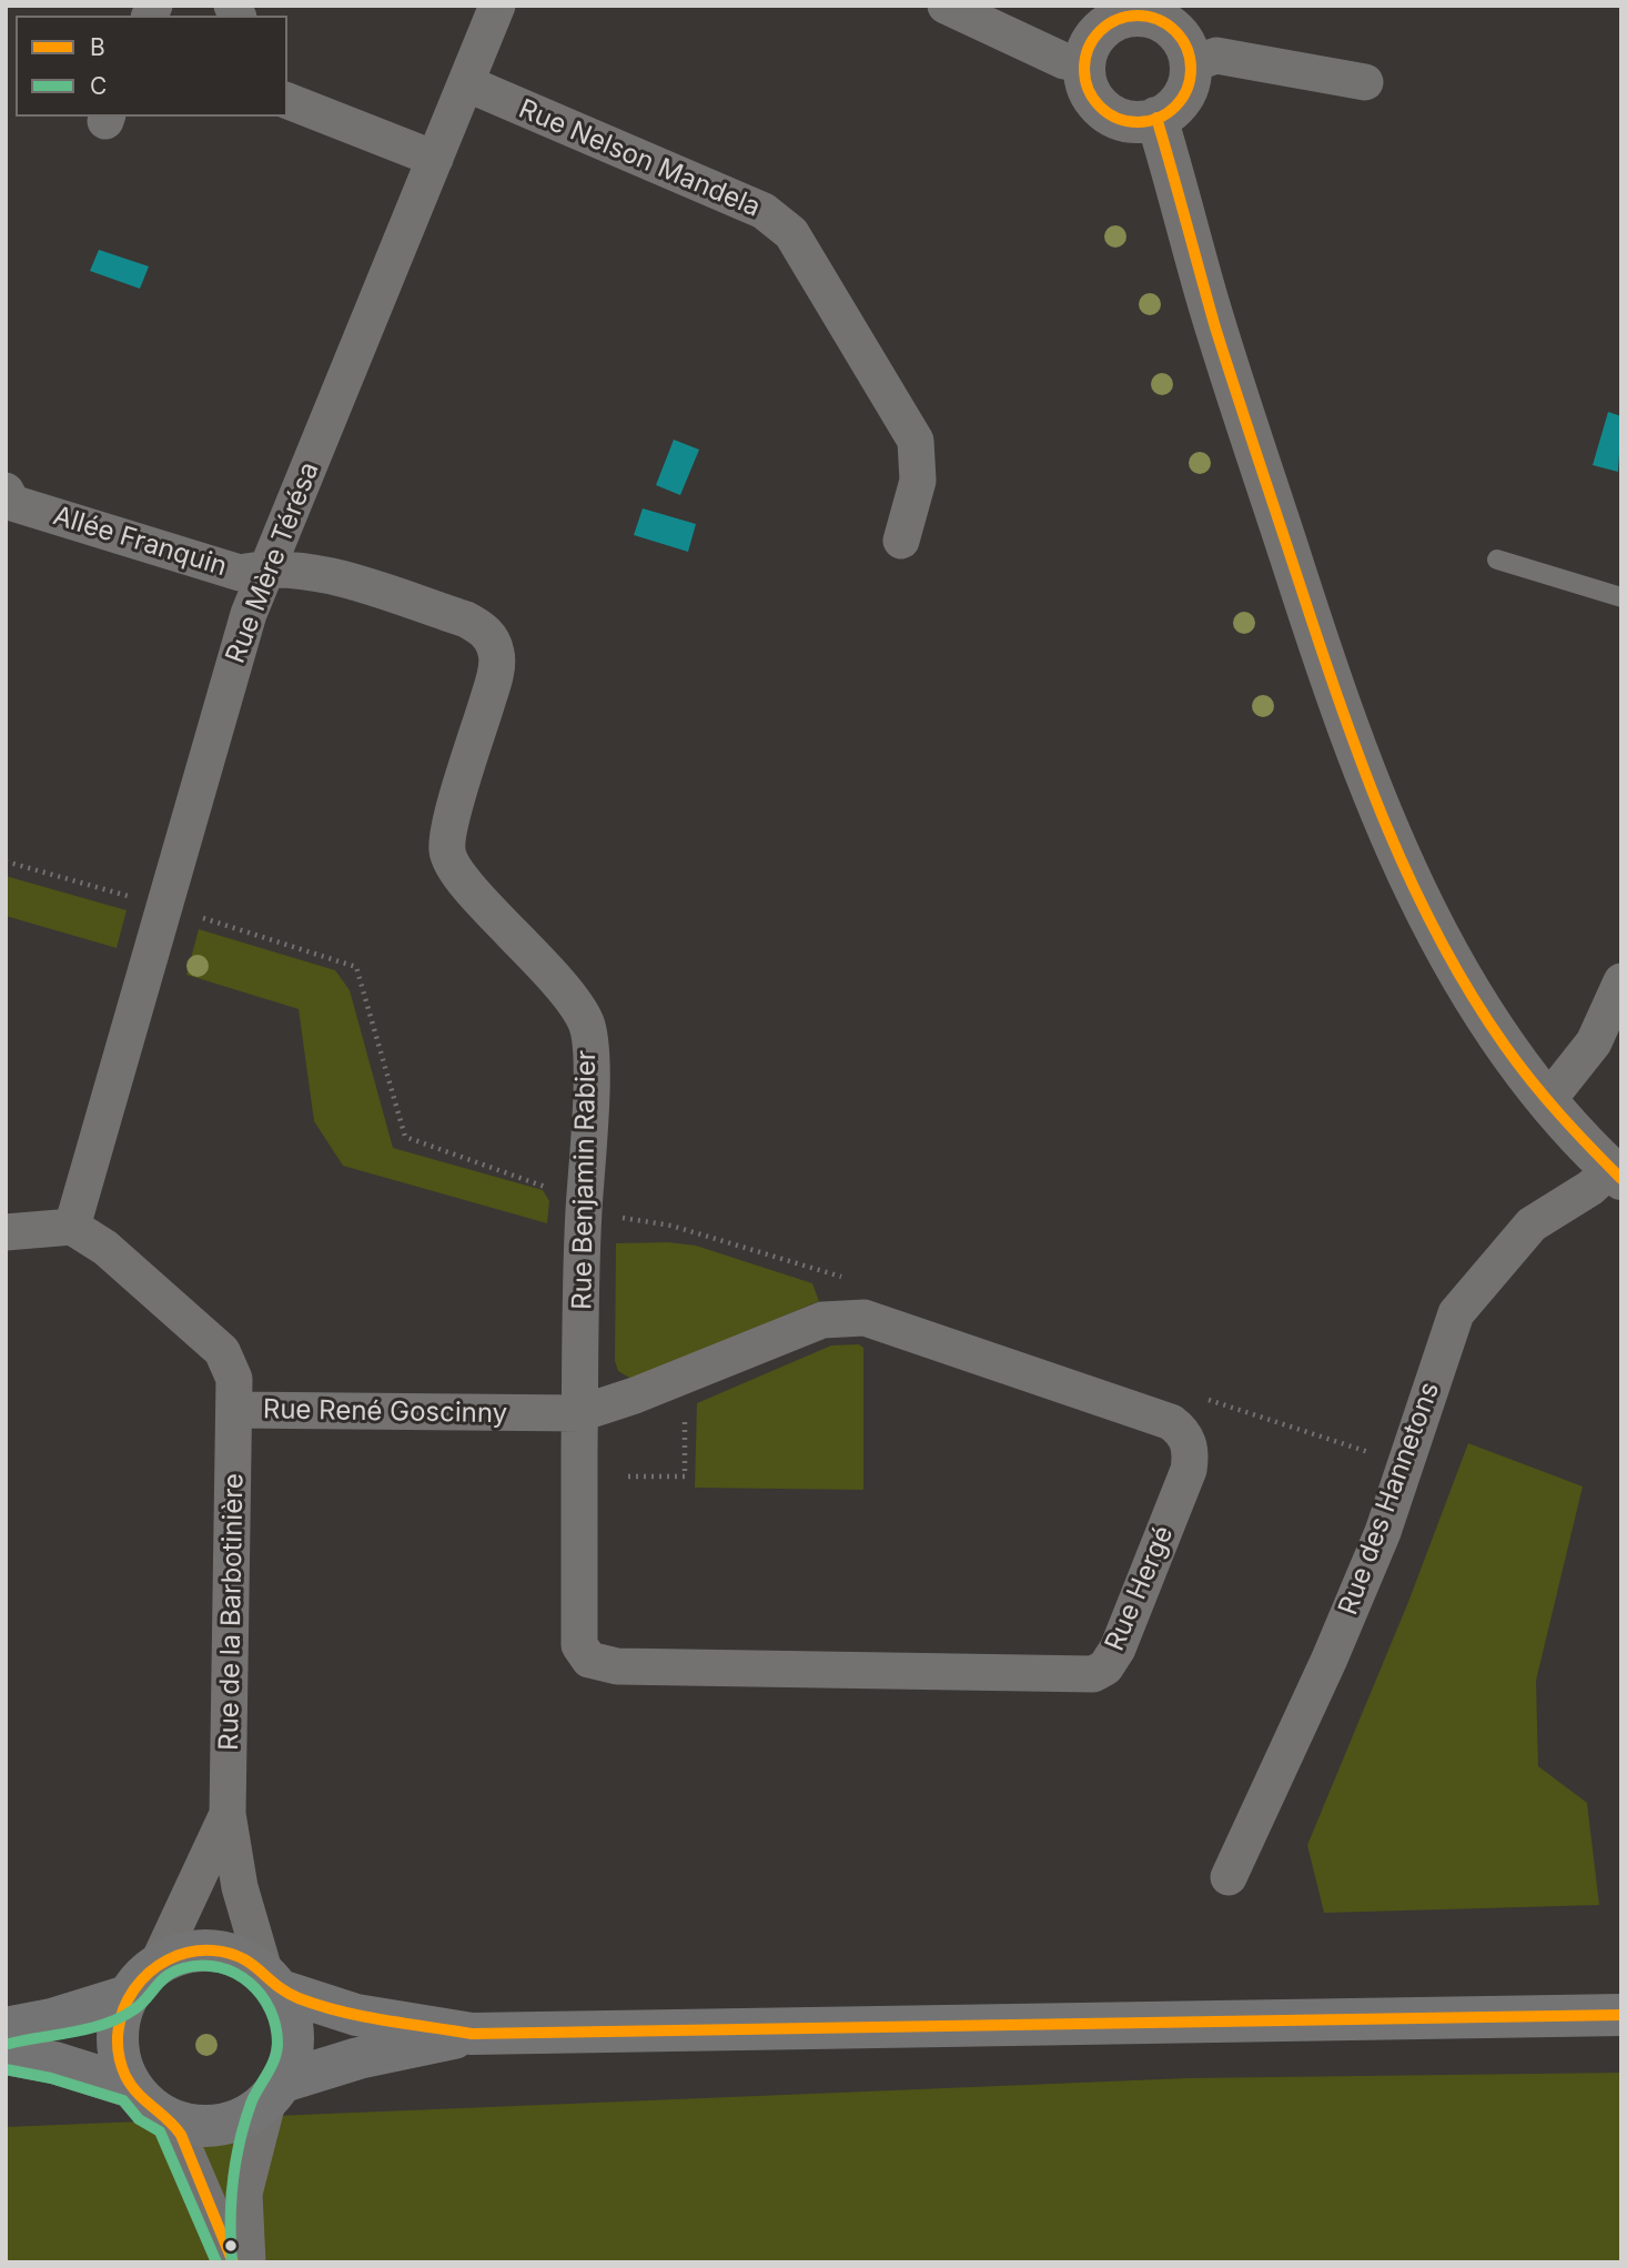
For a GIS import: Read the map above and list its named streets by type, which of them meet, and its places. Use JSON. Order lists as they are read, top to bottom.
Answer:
{
  "streets": {
    "street": [
      "Rue Nelson Mandela",
      "Allée Franquin",
      "Rue Mère Térésa",
      "Rue Benjamin Rabier",
      "Rue René Goscinny",
      "Rue des Hannetons",
      "Rue Hergé",
      "Rue de la Barbotinière"
    ]
  },
  "crossings": [
    ["Rue Nelson Mandela", "Rue Mère Térésa"],
    ["Allée Franquin", "Rue Mère Térésa"],
    ["Allée Franquin", "Rue Benjamin Rabier"],
    ["Rue Mère Térésa", "Rue Benjamin Rabier"],
    ["Rue Mère Térésa", "Rue René Goscinny"],
    ["Rue Benjamin Rabier", "Rue René Goscinny"],
    ["Rue Benjamin Rabier", "Rue Hergé"],
    ["Rue René Goscinny", "Rue Hergé"],
    ["Rue René Goscinny", "Rue de la Barbotinière"]
  ],
  "lines": ["transit line B", "transit line C"],
  "legend": ["B", "C"]
}
